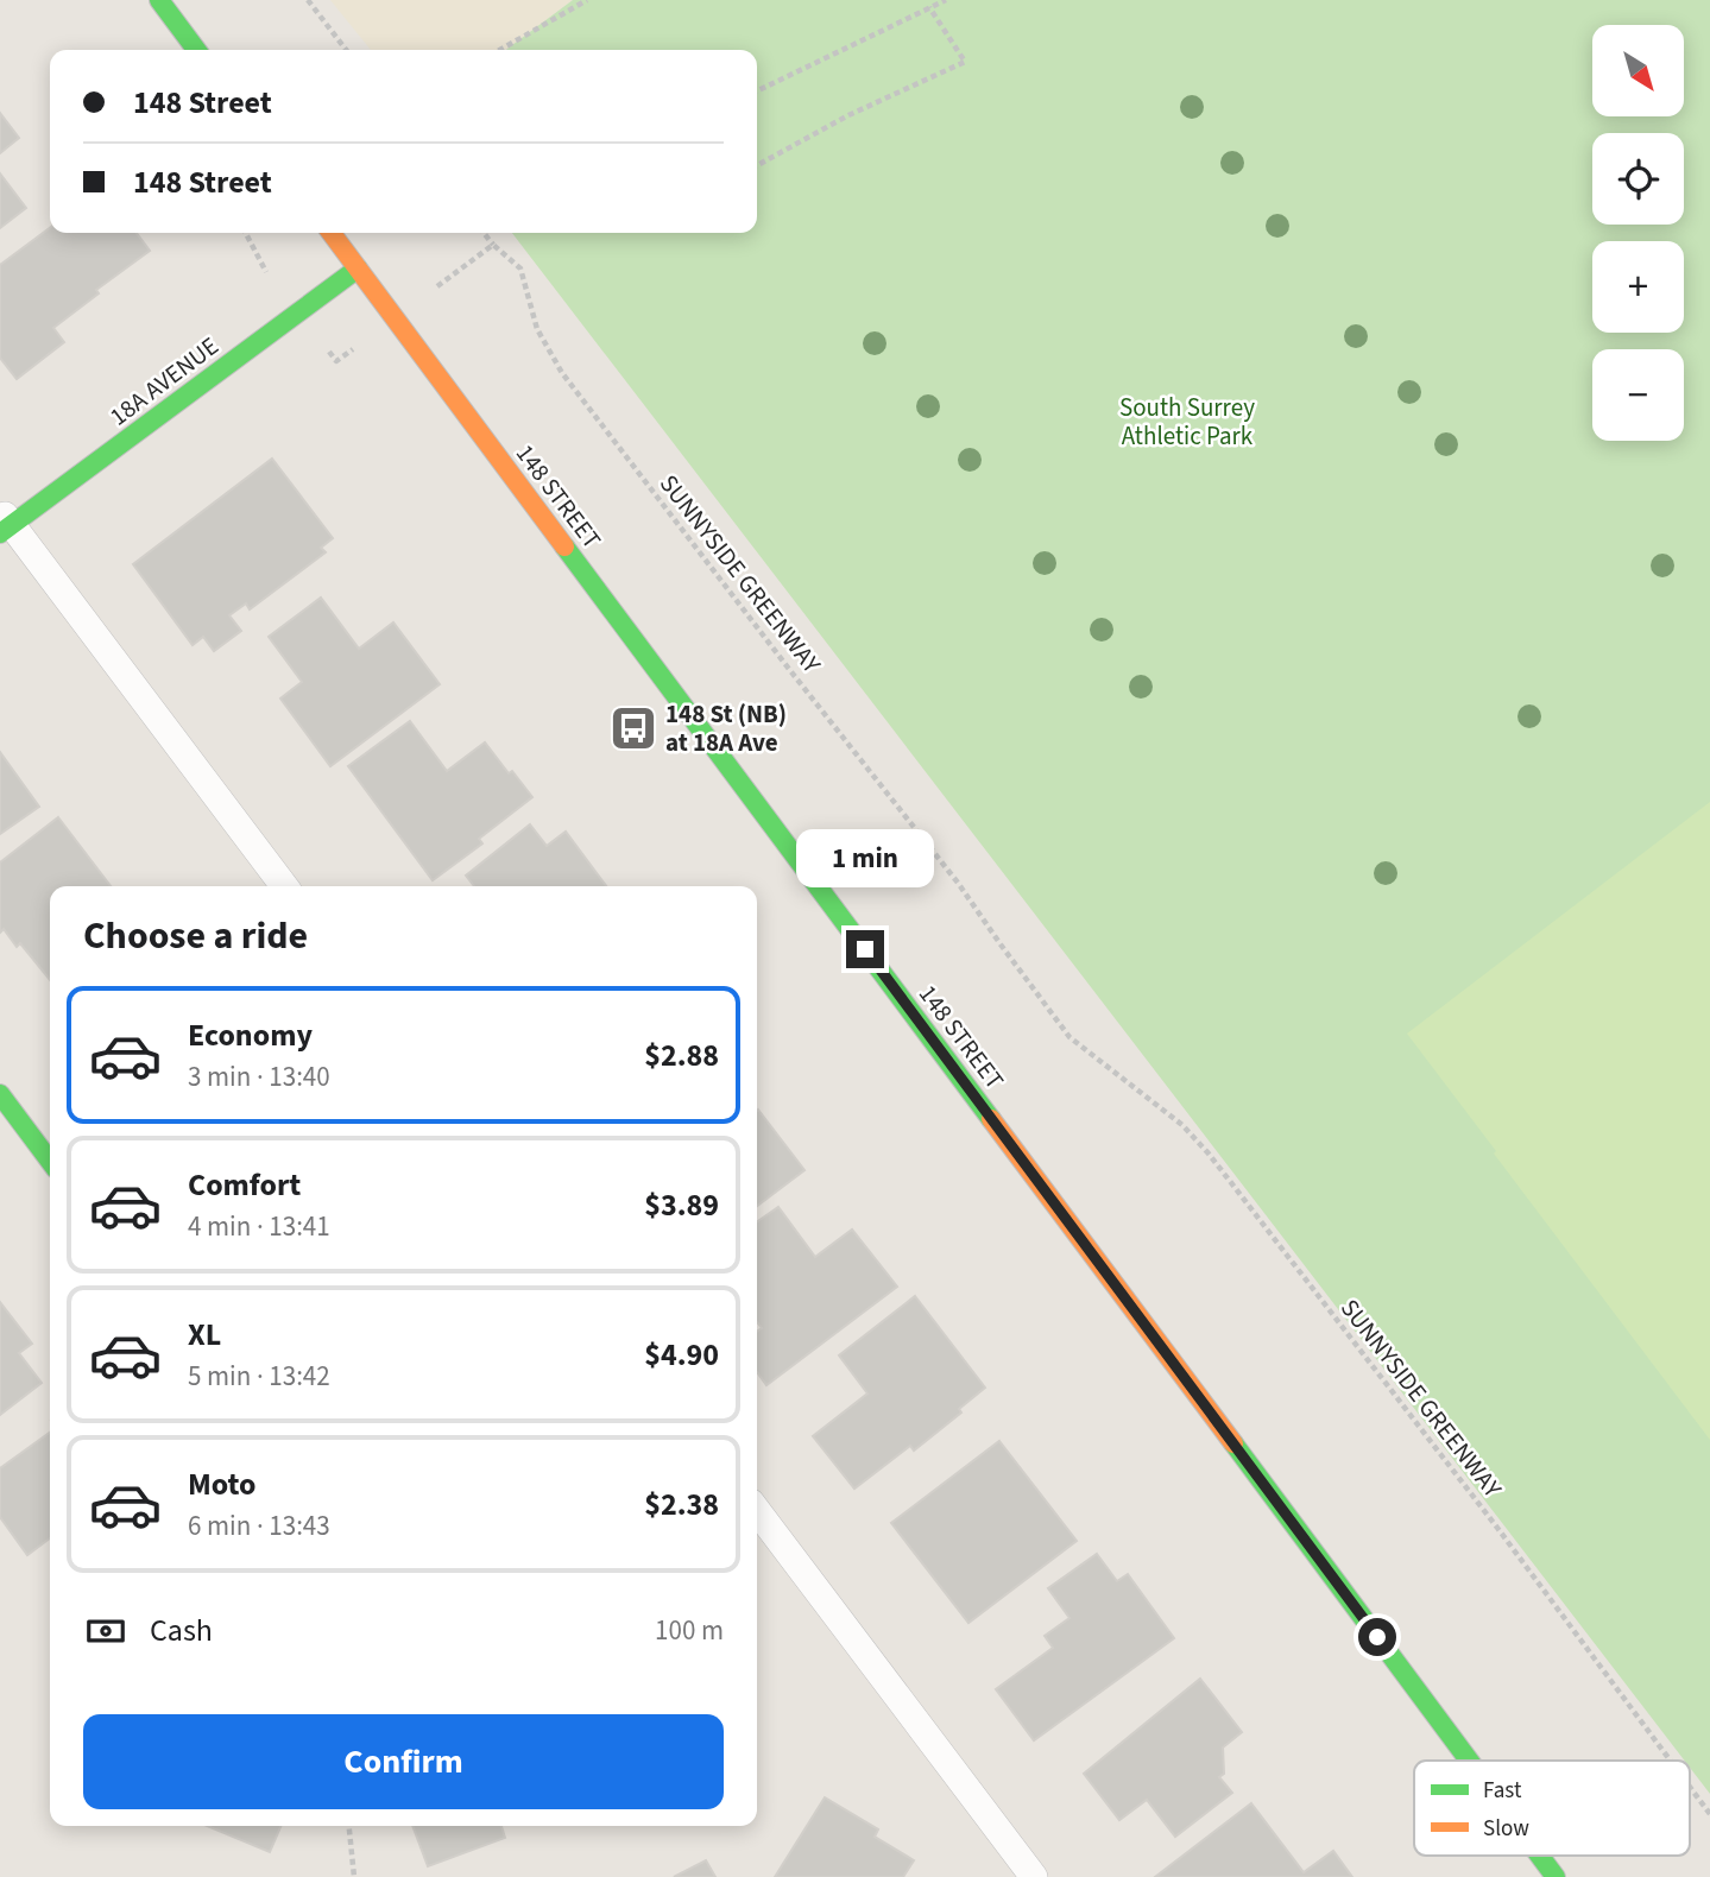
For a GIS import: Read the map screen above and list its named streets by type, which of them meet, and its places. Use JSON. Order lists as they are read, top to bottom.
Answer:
{
  "streets": {
    "main road": ["18A AVENUE", "148 STREET"],
    "path": ["SUNNYSIDE GREENWAY"]
  },
  "crossings": [
    ["18A AVENUE", "148 STREET"]
  ],
  "parks": ["South Surrey Athletic Park"],
  "places": {
    "bus stop": ["148 St (NB) at 18A Ave"]
  },
  "legend": ["Fast", "Slow"],
  "north": "bottom right",
  "page": {
    "map_buttons": ["+", "−"],
    "banner": ["148 Street", "148 Street"],
    "bubble": "1 min",
    "heading": "Choose a ride",
    "list": [
      {
        "name": "Economy",
        "note": "3 min · 13:40",
        "value": "$2.88"
      },
      {
        "name": "Comfort",
        "note": "4 min · 13:41",
        "value": "$3.89"
      },
      {
        "name": "XL",
        "note": "5 min · 13:42",
        "value": "$4.90"
      },
      {
        "name": "Moto",
        "note": "6 min · 13:43",
        "value": "$2.38"
      }
    ],
    "pay": ["Cash", "100 m"],
    "buttons": "Confirm"
  }
}
